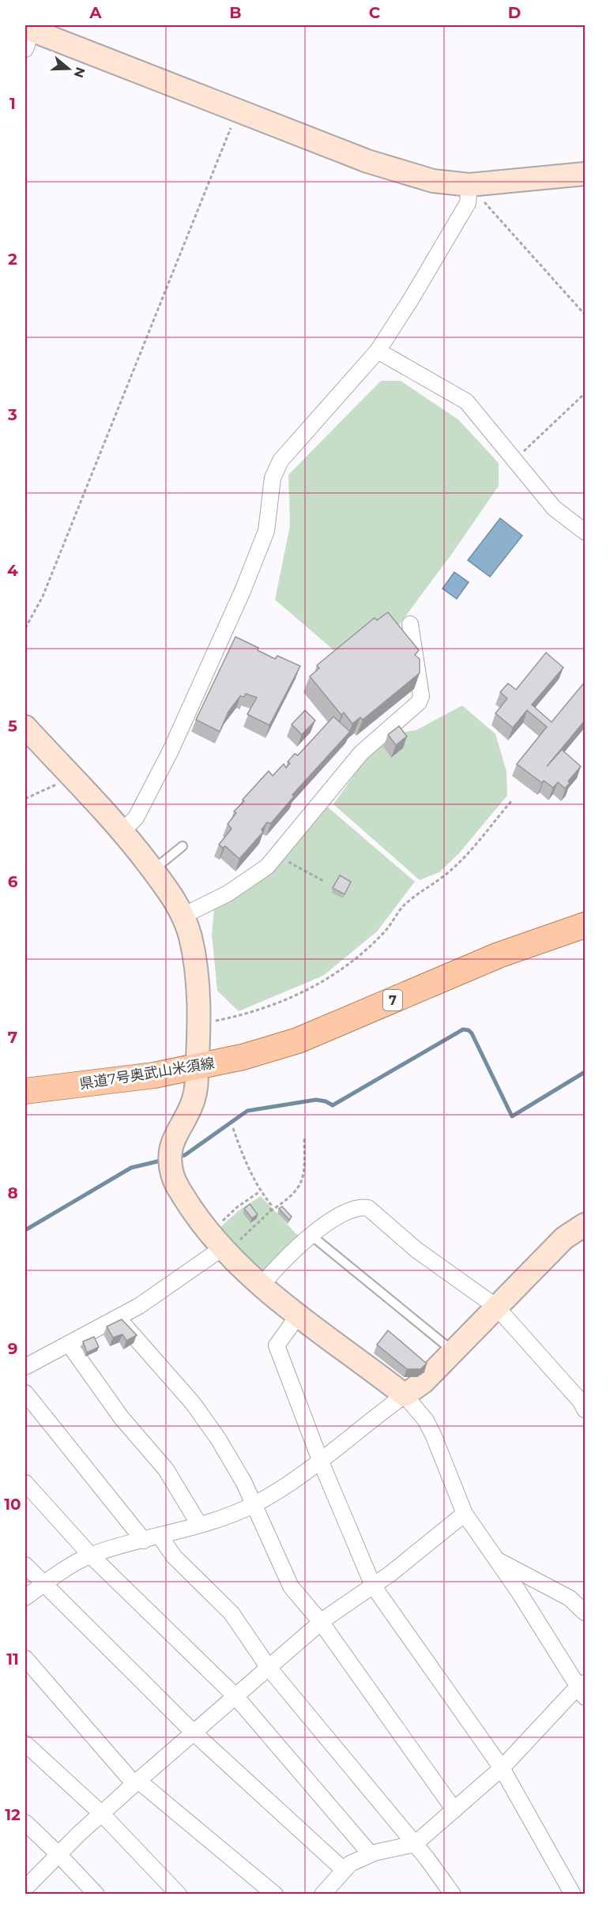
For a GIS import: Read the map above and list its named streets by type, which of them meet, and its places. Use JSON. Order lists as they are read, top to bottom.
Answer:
{
  "streets": {
    "main road": ["7", "県道7号奥武山米須線"]
  },
  "north": "right",
  "grid": {
    "columns": [
      "A",
      "B",
      "C",
      "D"
    ],
    "rows": [
      "1",
      "2",
      "3",
      "4",
      "5",
      "6",
      "7",
      "8",
      "9",
      "10",
      "11",
      "12"
    ]
  }
}
